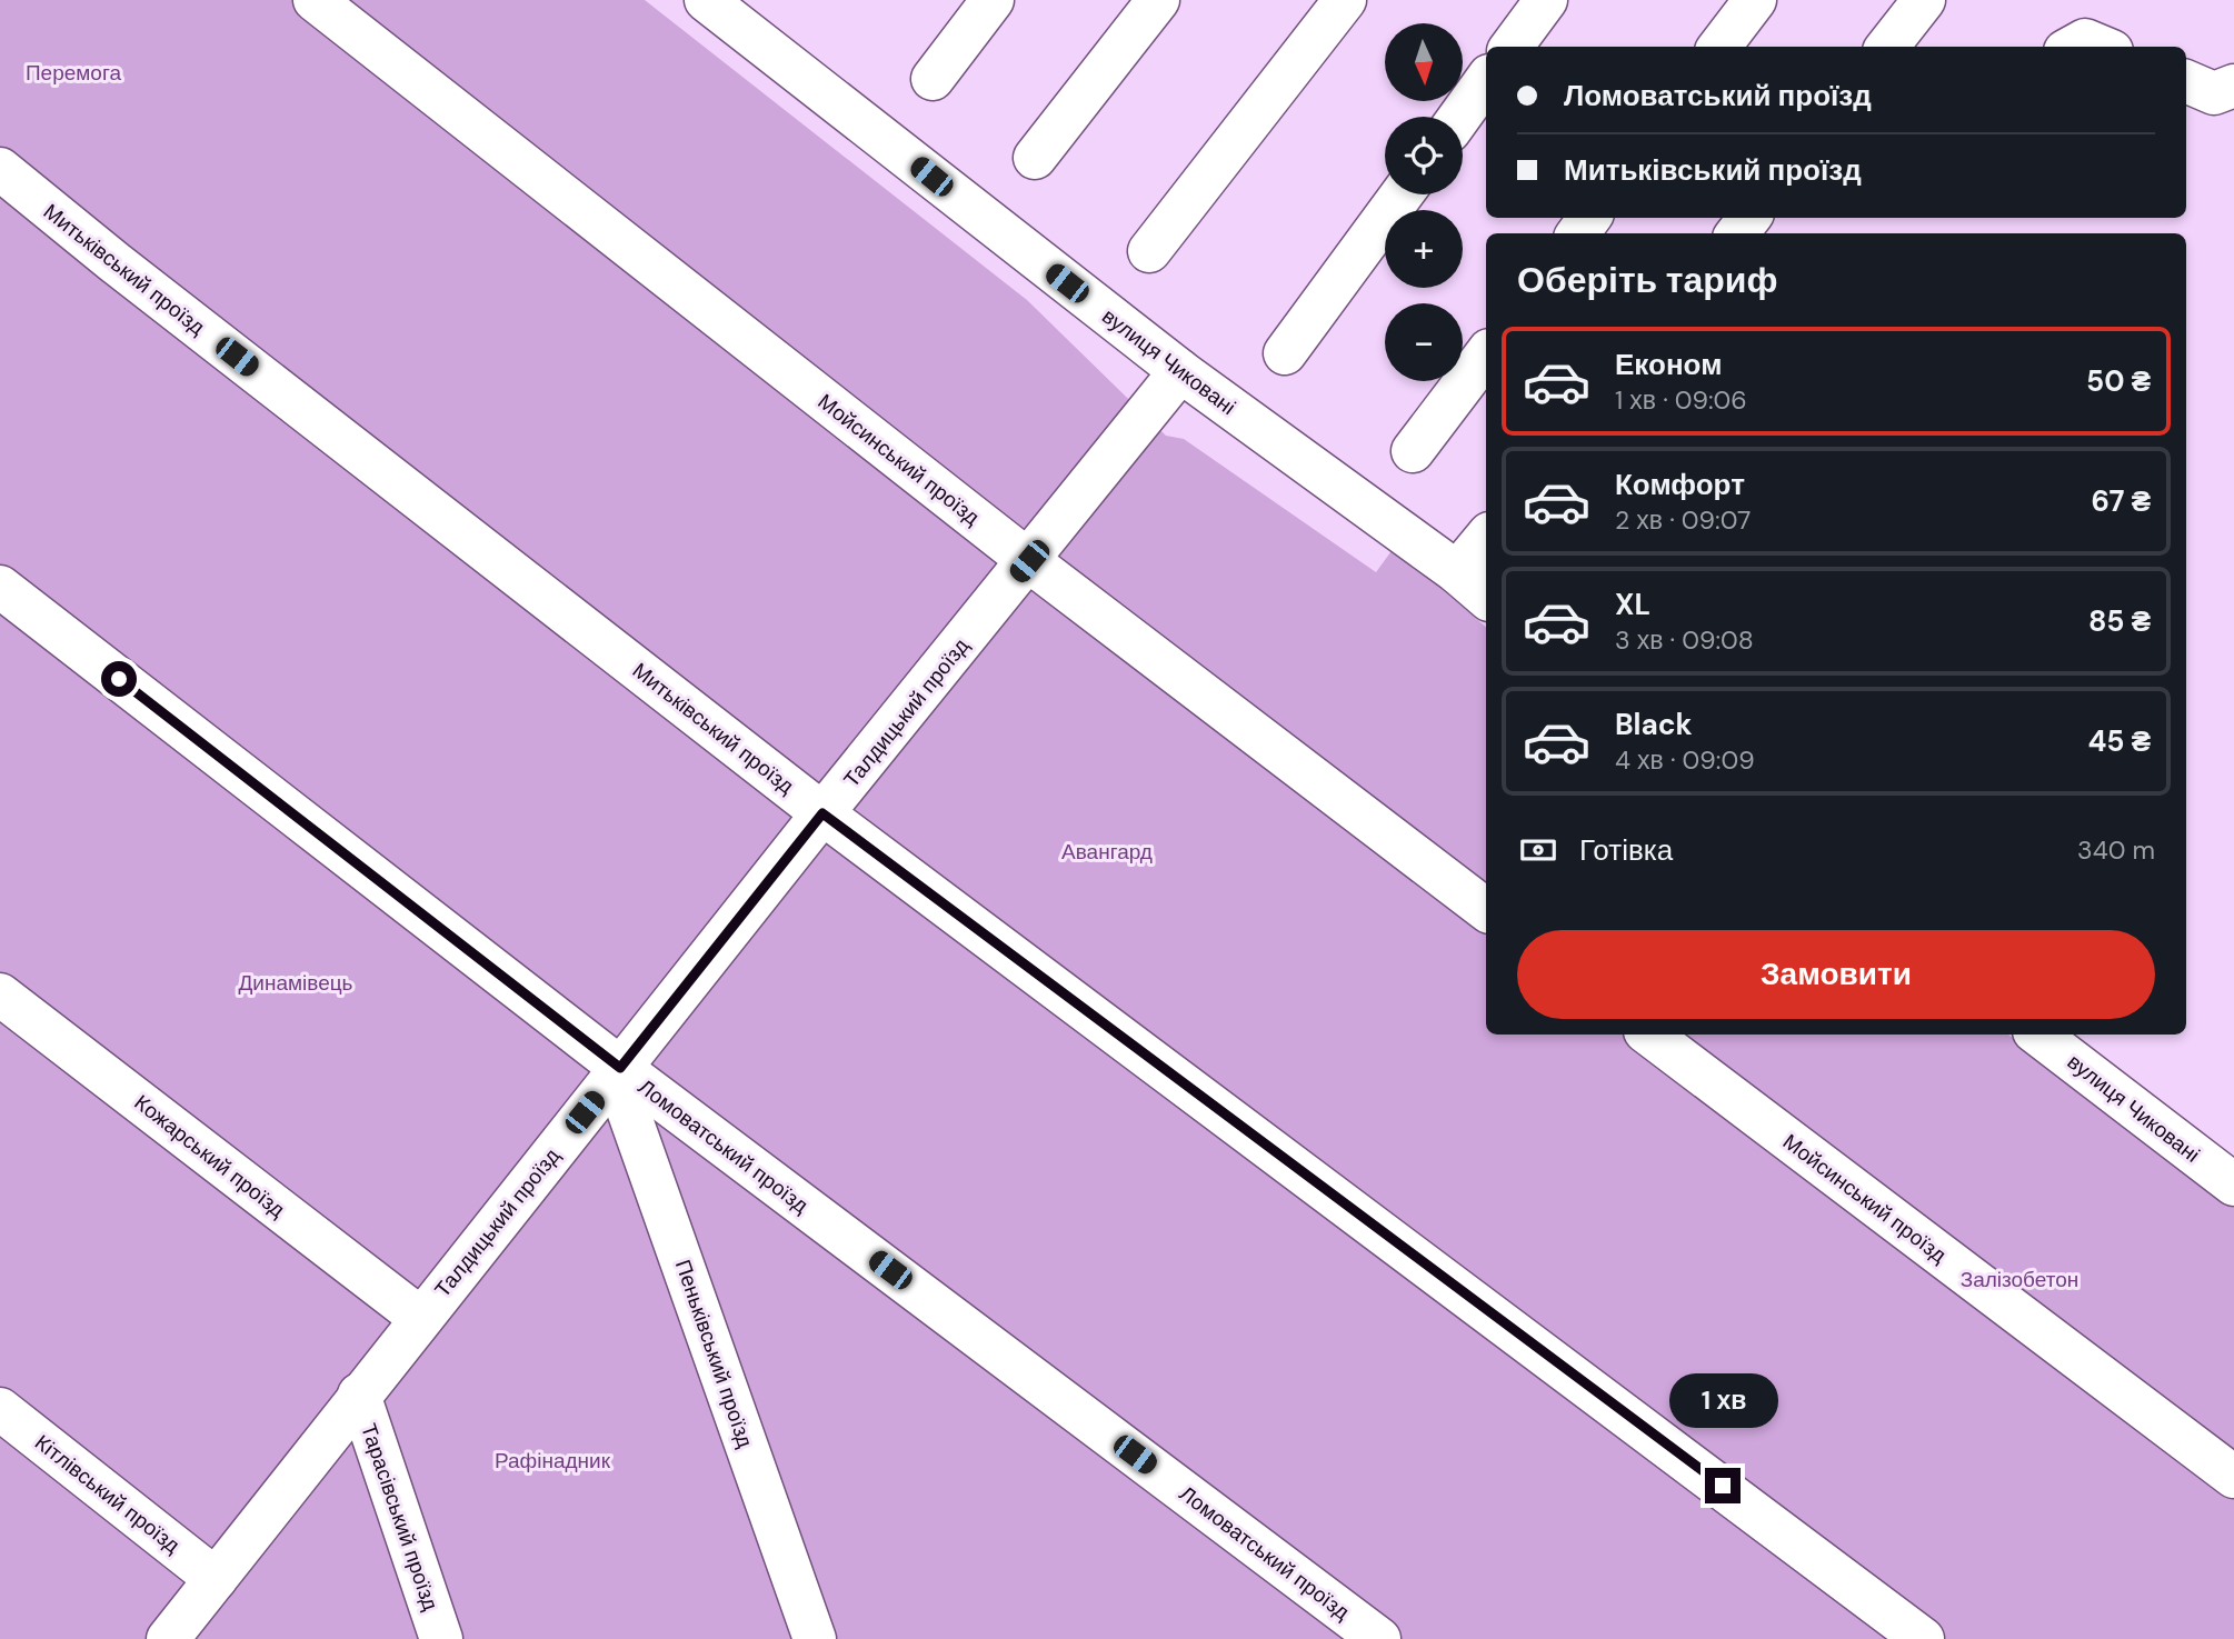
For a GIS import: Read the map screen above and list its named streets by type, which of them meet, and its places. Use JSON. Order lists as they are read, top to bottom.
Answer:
{
  "streets": {
    "street": [
      "Митьківський проїзд",
      "вулиця Чиковані",
      "Мойсинський проїзд",
      "Талдицький проїзд",
      "Ломоватський проїзд",
      "Кожарський проїзд",
      "Пеньківський проїзд",
      "Кітлівський проїзд",
      "Тарасівський проїзд"
    ]
  },
  "crossings": [
    ["Митьківський проїзд", "Талдицький проїзд"],
    ["вулиця Чиковані", "Талдицький проїзд"],
    ["Мойсинський проїзд", "Талдицький проїзд"],
    ["Талдицький проїзд", "Ломоватський проїзд"],
    ["Талдицький проїзд", "Кожарський проїзд"],
    ["Талдицький проїзд", "Пеньківський проїзд"],
    ["Талдицький проїзд", "Кітлівський проїзд"],
    ["Талдицький проїзд", "Тарасівський проїзд"],
    ["Ломоватський проїзд", "Пеньківський проїзд"]
  ],
  "parks": [
    "Перемога",
    "Авангард",
    "Динамівець",
    "Залізобетон",
    "Рафінадник"
  ],
  "north": "bottom",
  "page": {
    "map_buttons": ["+", "−"],
    "banner": ["Ломоватський проїзд", "Митьківський проїзд"],
    "heading": "Оберіть тариф",
    "list": [
      {
        "name": "Економ",
        "note": "1 хв · 09:06",
        "value": "50 ₴"
      },
      {
        "name": "Комфорт",
        "note": "2 хв · 09:07",
        "value": "67 ₴"
      },
      {
        "name": "XL",
        "note": "3 хв · 09:08",
        "value": "85 ₴"
      },
      {
        "name": "Black",
        "note": "4 хв · 09:09",
        "value": "45 ₴"
      }
    ],
    "pay": ["Готівка", "340 m"],
    "buttons": "Замовити",
    "bubble": "1 хв"
  }
}
